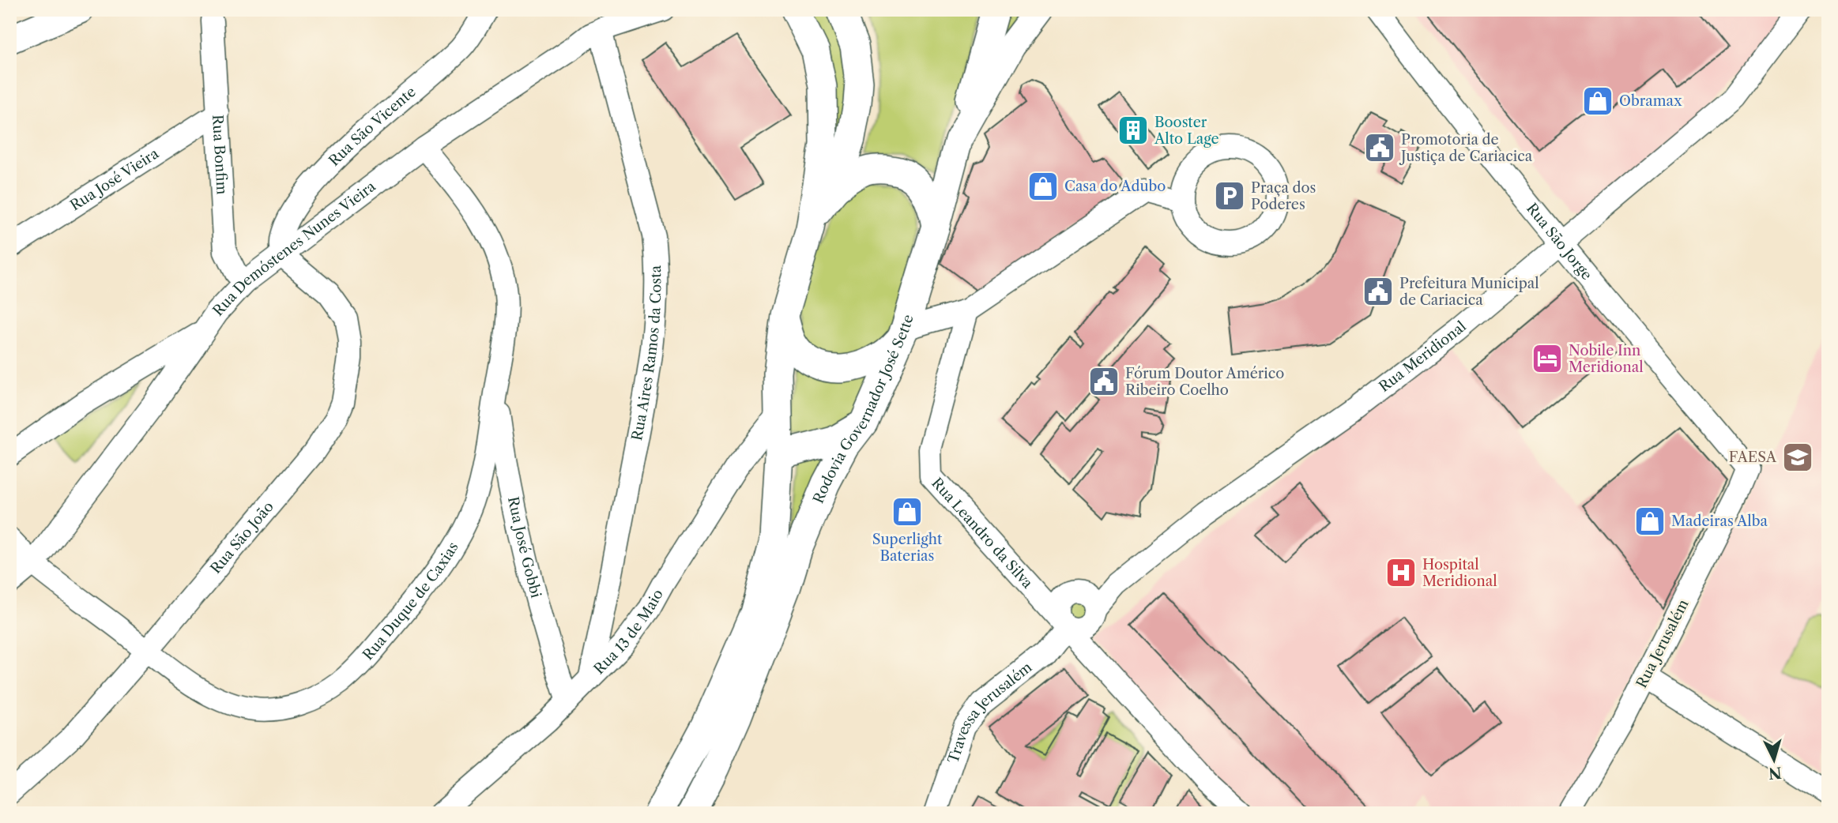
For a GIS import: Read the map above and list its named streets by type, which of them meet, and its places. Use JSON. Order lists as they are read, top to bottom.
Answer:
{
  "streets": {
    "main road": ["Rodovia Governador José Sette"],
    "street": [
      "Rua São Vicente",
      "Rua Bonfim",
      "Rua José Vieira",
      "Rua São Jorge",
      "Rua Demóstenes Nunes Vieira",
      "Rua Aires Ramos da Costa",
      "Rua Meridional",
      "Rua Leandro da Silva",
      "Rua São João",
      "Rua José Gobbi",
      "Rua Duque de Caxias",
      "Rua 13 de Maio",
      "Rua Jerusalém",
      "Travessa Jerusalém"
    ]
  },
  "crossings": [
    ["Rua São Vicente", "Rua Demóstenes Nunes Vieira"],
    ["Rua São Vicente", "Rua São João"],
    ["Rua Bonfim", "Rua José Vieira"],
    ["Rua Bonfim", "Rua Demóstenes Nunes Vieira"],
    ["Rua São Jorge", "Rua Meridional"],
    ["Rua São Jorge", "Rua Jerusalém"],
    ["Rua Demóstenes Nunes Vieira", "Rua Aires Ramos da Costa"],
    ["Rua Demóstenes Nunes Vieira", "Rua São João"],
    ["Rua Demóstenes Nunes Vieira", "Rua Duque de Caxias"],
    ["Rua Aires Ramos da Costa", "Rua 13 de Maio"],
    ["Rua Leandro da Silva", "Travessa Jerusalém"],
    ["Rua São João", "Rua Duque de Caxias"],
    ["Rua José Gobbi", "Rua Duque de Caxias"],
    ["Rua José Gobbi", "Rua 13 de Maio"]
  ],
  "places": {
    "shop": [
      "Obramax",
      "Casa do Adubo",
      "Superlight Baterias",
      "Madeiras Alba"
    ],
    "building": ["Booster Alto Lage"],
    "public building": ["Promotoria de Justiça de Cariacica", "Prefeitura Municipal de Cariacica", "Fórum Doutor Américo Ribeiro Coelho"],
    "parking": ["Praça dos Poderes"],
    "hotel": ["Nobile Inn Meridional"],
    "school or university": ["FAESA"],
    "hospital": ["Hospital Meridional"]
  },
  "north": "bottom"
}
